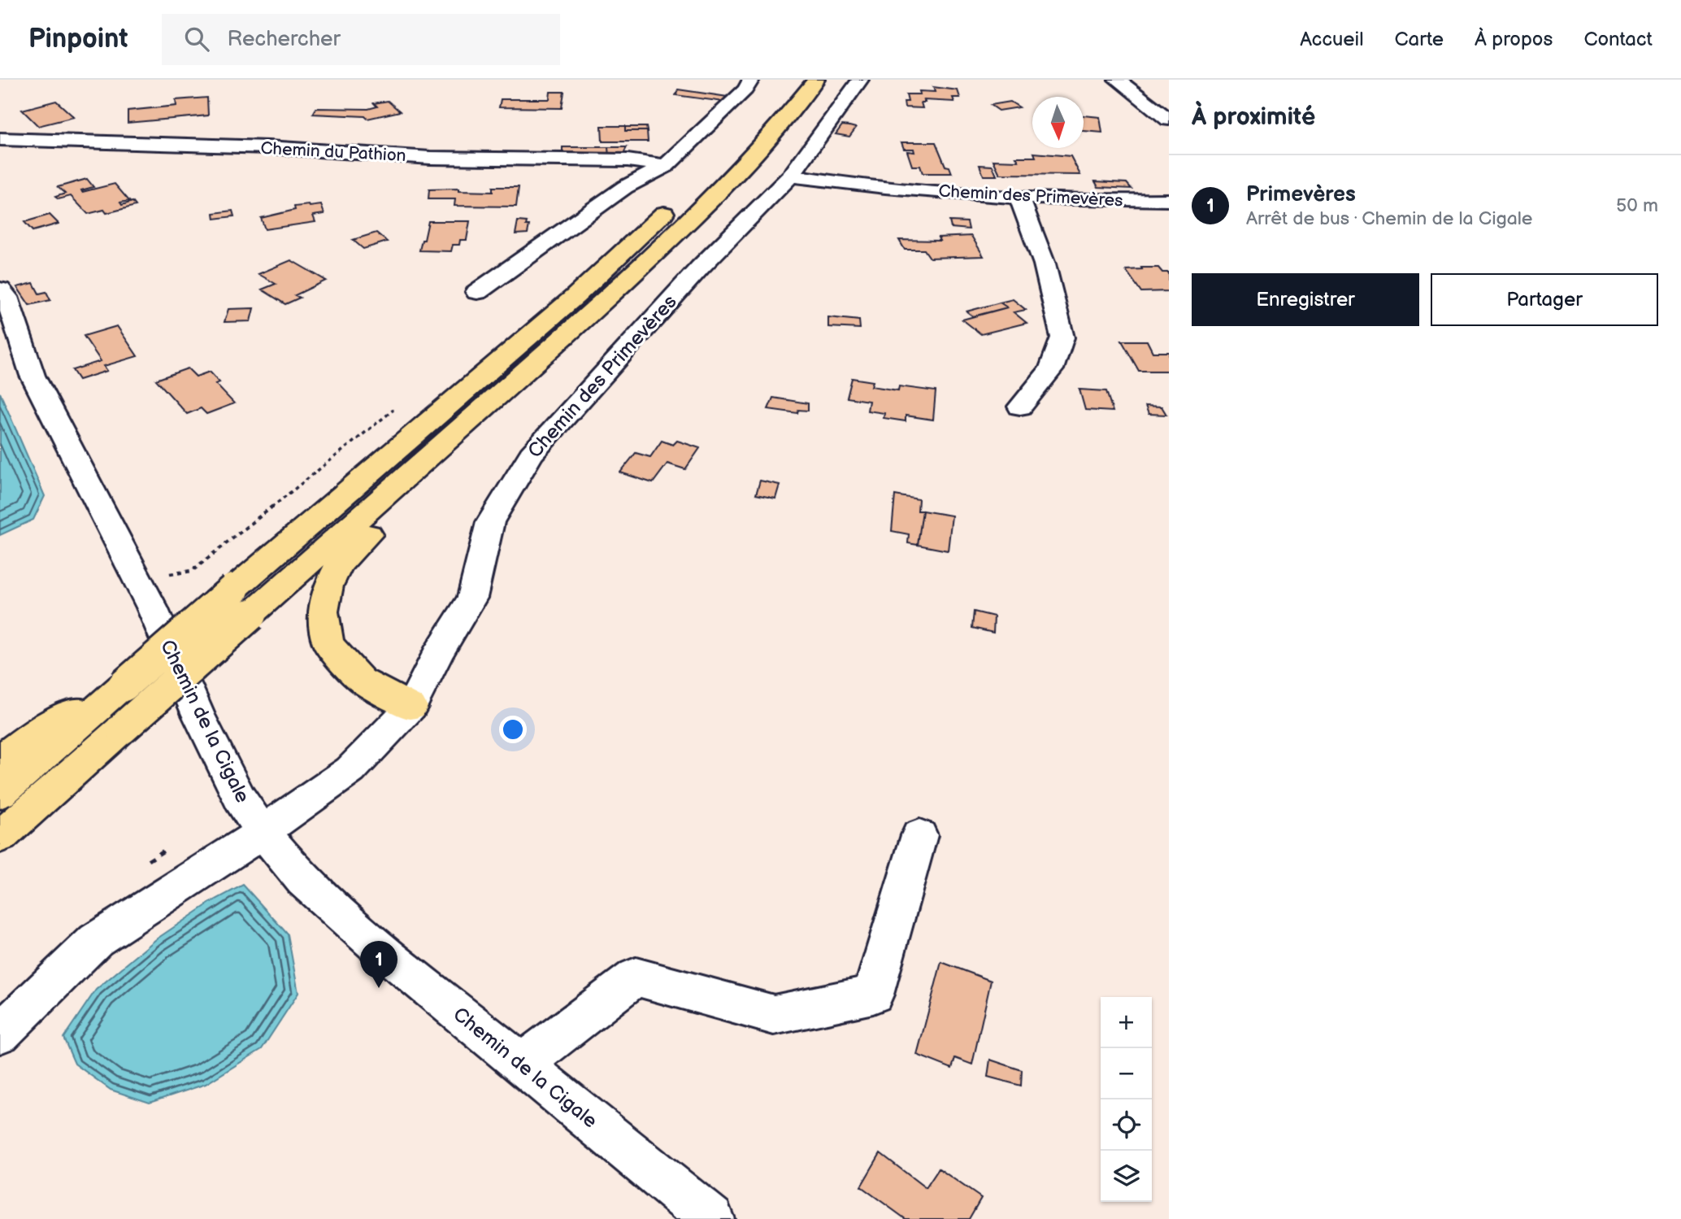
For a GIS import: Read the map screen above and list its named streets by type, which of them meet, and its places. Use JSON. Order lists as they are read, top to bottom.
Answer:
{
  "streets": {
    "street": ["Chemin du Pathion", "Chemin des Primevères", "Chemin de la Cigale"]
  },
  "crossings": [
    ["Chemin des Primevères", "Chemin de la Cigale"]
  ],
  "north": "bottom",
  "page": {
    "header": "Pinpoint",
    "search": "Rechercher",
    "nav": [
      "Accueil",
      "Carte",
      "À propos",
      "Contact"
    ],
    "heading": "À proximité",
    "list": [
      {
        "mark": "1",
        "name": "Primevères",
        "note": "Arrêt de bus · Chemin de la Cigale",
        "value": "50 m"
      }
    ],
    "buttons": ["Enregistrer", "Partager"],
    "pins": "1",
    "map_buttons": ["+", "−"]
  }
}
